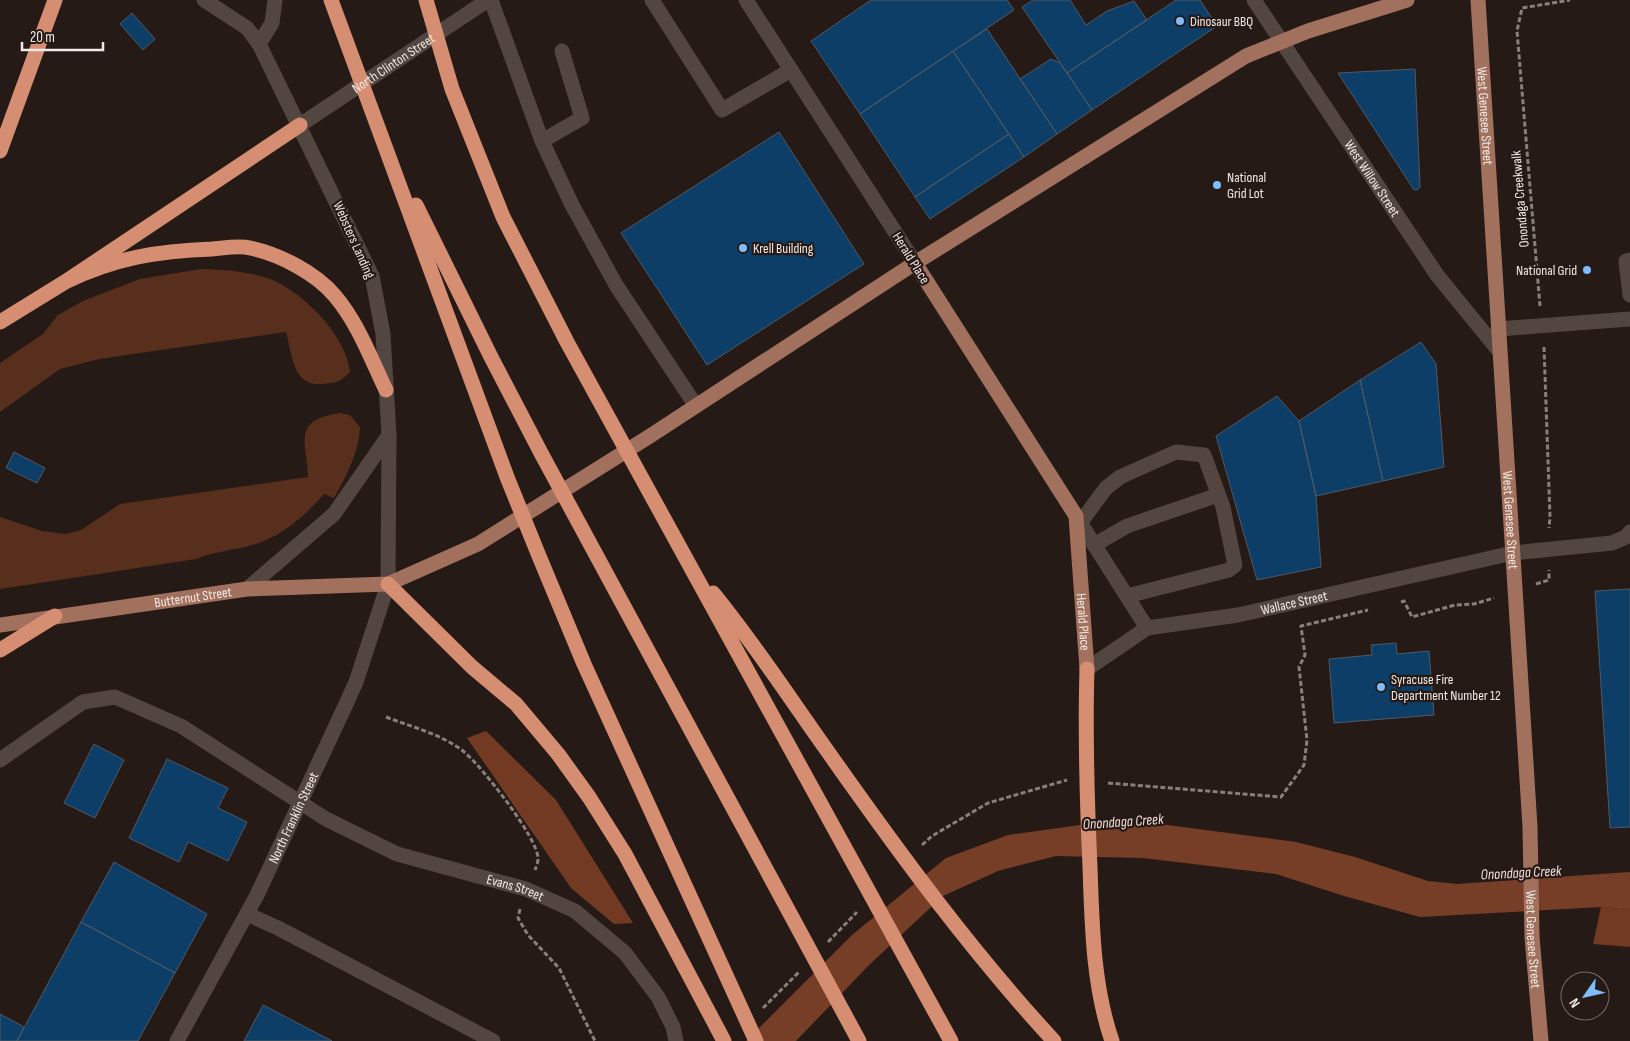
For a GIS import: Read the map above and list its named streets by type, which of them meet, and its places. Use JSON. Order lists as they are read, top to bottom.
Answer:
{
  "streets": {
    "main road": ["West Genesee Street", "Herald Place", "Butternut Street"],
    "street": [
      "North Clinton Street",
      "West Willow Street",
      "Websters Landing",
      "Wallace Street",
      "North Franklin Street",
      "Evans Street"
    ],
    "path": ["Onondaga Creekwalk"]
  },
  "crossings": [
    ["North Clinton Street", "Websters Landing"],
    ["West Genesee Street", "West Willow Street"],
    ["West Genesee Street", "Wallace Street"],
    ["Websters Landing", "Butternut Street"],
    ["Websters Landing", "North Franklin Street"],
    ["Herald Place", "Wallace Street"],
    ["Butternut Street", "North Franklin Street"],
    ["North Franklin Street", "Evans Street"]
  ],
  "water": ["Onondaga Creek"],
  "places": [
    "Dinosaur BBQ",
    "National Grid Lot",
    "Krell Building",
    "National Grid",
    "Syracuse Fire Department Number 12"
  ],
  "scale_bar": "20 m",
  "north": "bottom left"
}
